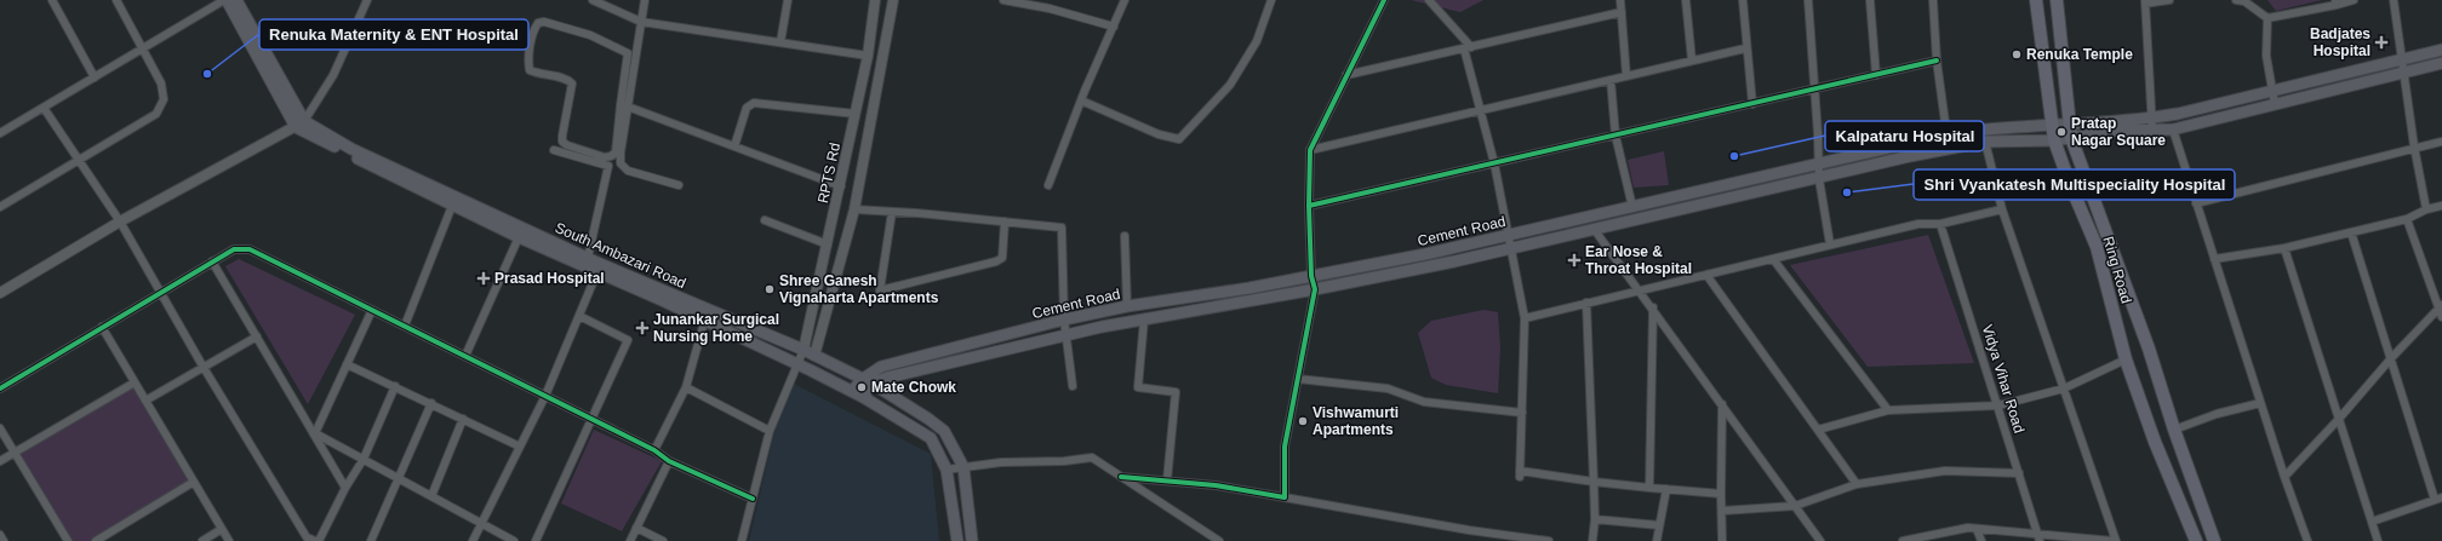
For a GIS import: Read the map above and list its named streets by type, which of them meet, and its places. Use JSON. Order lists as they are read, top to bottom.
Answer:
{
  "streets": {
    "main road": ["Cement Road", "South Ambazari Road", "Ring Road"],
    "street": ["RPTS Rd", "Vidya Vihar Road"]
  },
  "crossings": [
    ["RPTS Rd", "South Ambazari Road"],
    ["Cement Road", "South Ambazari Road"],
    ["Cement Road", "Ring Road"]
  ],
  "places": {
    "health": [
      "Badjates Hospital",
      "Ear Nose & Throat Hospital",
      "Prasad Hospital",
      "Junankar Surgical Nursing Home"
    ],
    "other": [
      "Renuka Temple",
      "Renuka Maternity & ENT Hospital",
      "Pratap Nagar Square",
      "Kalpataru Hospital",
      "Shri Vyankatesh Multispeciality Hospital",
      "Shree Ganesh Vignaharta Apartments",
      "Mate Chowk",
      "Vishwamurti Apartments"
    ]
  }
}
